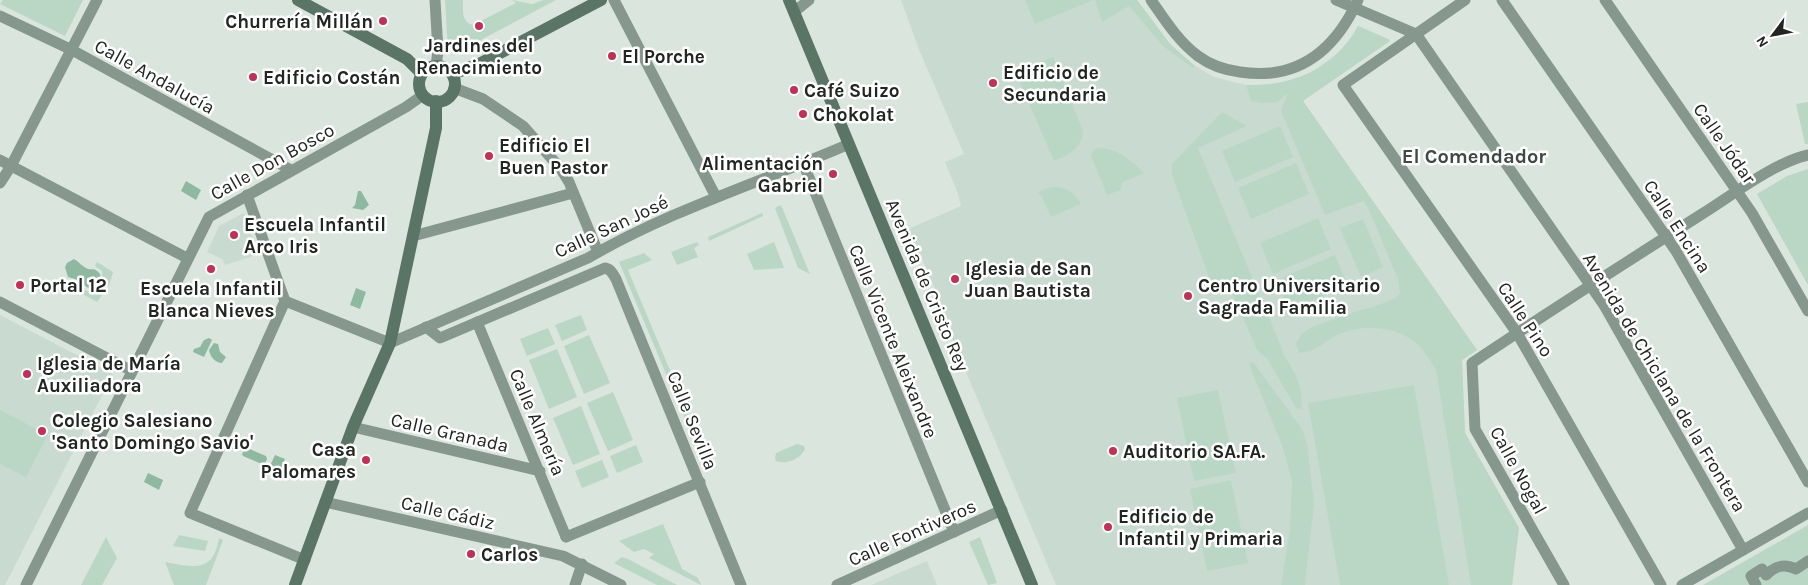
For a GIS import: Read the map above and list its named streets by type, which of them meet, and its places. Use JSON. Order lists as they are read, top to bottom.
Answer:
{
  "streets": {
    "street": [
      "Calle Andalucía",
      "Calle Jódar",
      "Calle Don Bosco",
      "Calle San José",
      "Calle Encina",
      "Avenida de Cristo Rey",
      "Calle Pino",
      "Calle Vicente Aleixandre",
      "Avenida de Chiclana de la Frontera",
      "Calle Sevilla",
      "Calle Almería",
      "Calle Granada",
      "Calle Nogal",
      "Calle Cádiz",
      "Calle Fontiveros"
    ]
  },
  "crossings": [
    ["Calle Andalucía", "Calle Don Bosco"],
    ["Calle San José", "Avenida de Cristo Rey"],
    ["Calle San José", "Calle Vicente Aleixandre"],
    ["Avenida de Cristo Rey", "Calle Fontiveros"],
    ["Calle Pino", "Avenida de Chiclana de la Frontera"],
    ["Calle Pino", "Calle Nogal"],
    ["Calle Vicente Aleixandre", "Calle Fontiveros"],
    ["Calle Sevilla", "Calle Almería"],
    ["Calle Almería", "Calle Granada"]
  ],
  "districts": ["El Comendador"],
  "places": [
    "Churrería Millán",
    "Jardines del Renacimiento",
    "El Porche",
    "Edificio Costán",
    "Edificio de Secundaria",
    "Café Suizo",
    "Chokolat",
    "Edificio El Buen Pastor",
    "Alimentación Gabriel",
    "Escuela Infantil Arco Iris",
    "Escuela Infantil Blanca Nieves",
    "Iglesia de San Juan Bautista",
    "Portal 12",
    "Centro Universitario Sagrada Familia",
    "Iglesia de María Auxiliadora",
    "Colegio Salesiano 'Santo Domingo Savio'",
    "Auditorio SA.FA.",
    "Casa Palomares",
    "Edificio de Infantil y Primaria",
    "Carlos"
  ],
  "north": "bottom left"
}
